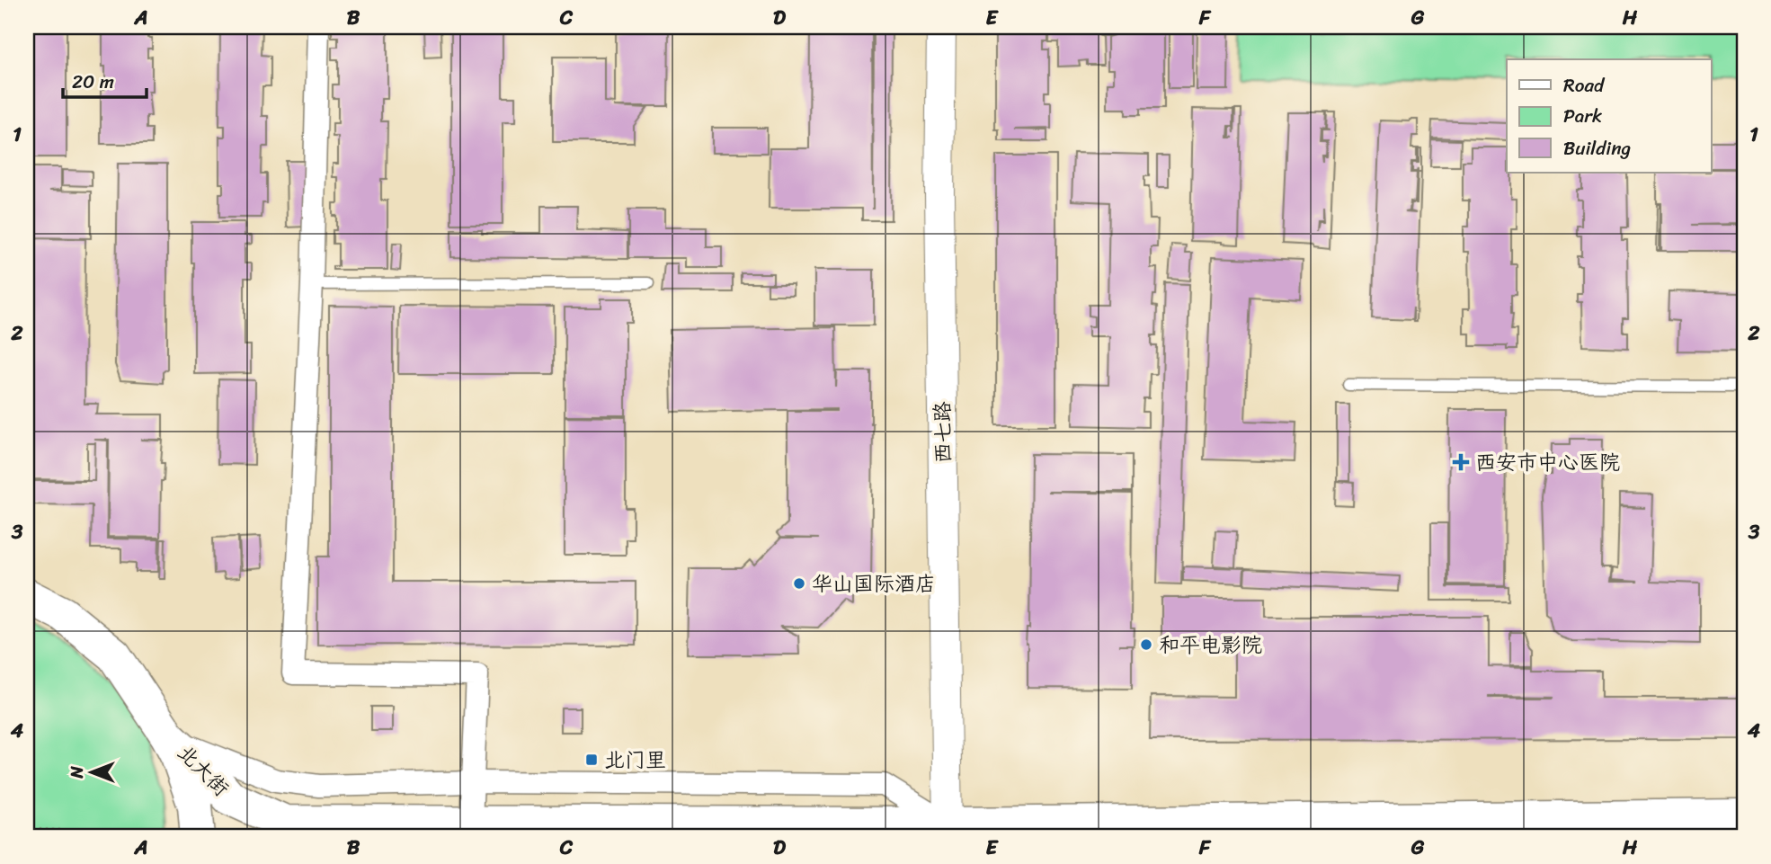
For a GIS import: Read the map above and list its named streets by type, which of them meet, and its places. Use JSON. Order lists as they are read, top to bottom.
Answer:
{
  "streets": {
    "main road": ["北大街"],
    "street": ["西七路"]
  },
  "crossings": [
    ["西七路", "北大街"]
  ],
  "places": {
    "health": ["西安市中心医院"],
    "other": ["华山国际酒店", "和平电影院"],
    "transit": ["北门里"]
  },
  "legend": ["Road", "Park", "Building"],
  "scale_bar": "20 m",
  "north": "left",
  "grid": {
    "columns": [
      "A",
      "B",
      "C",
      "D",
      "E",
      "F",
      "G",
      "H"
    ],
    "rows": [
      "1",
      "2",
      "3",
      "4"
    ]
  }
}
